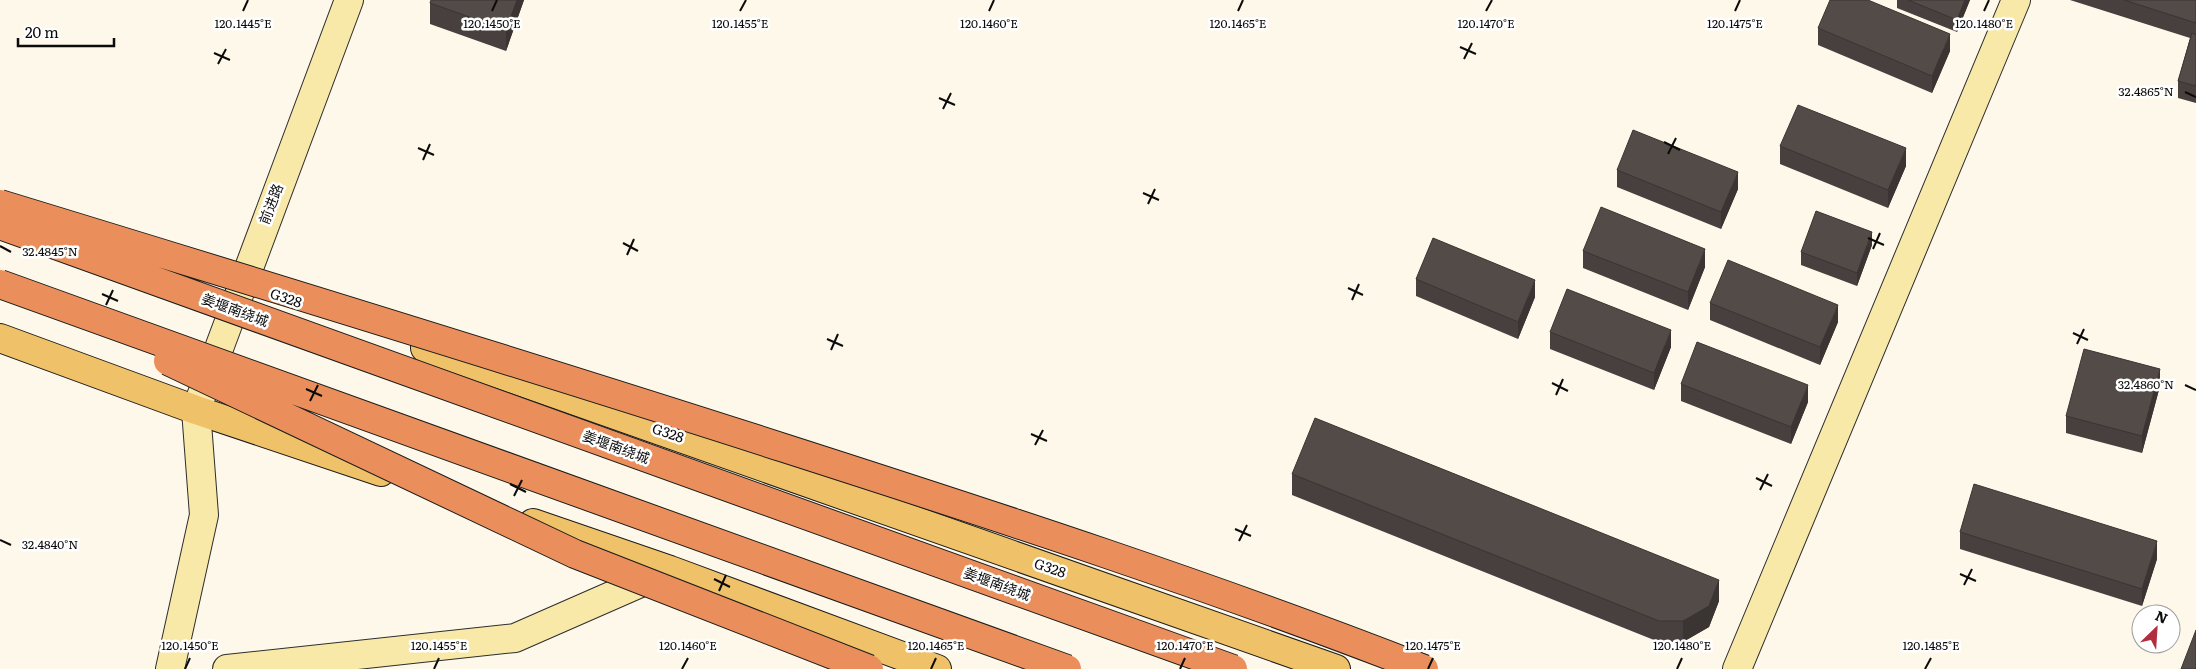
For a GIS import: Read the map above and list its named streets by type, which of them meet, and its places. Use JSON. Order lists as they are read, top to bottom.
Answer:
{
  "streets": {
    "highway": ["姜堰南绕城"],
    "main road": ["G328"],
    "street": ["前进路"]
  },
  "crossings": [
    ["前进路", "G328"]
  ],
  "scale_bar": "20 m",
  "north": "top right",
  "coordinates": [
    "120.1445°E",
    "120.1450°E",
    "120.1455°E",
    "120.1460°E",
    "120.1465°E",
    "120.1470°E",
    "120.1475°E",
    "120.1480°E",
    "32.4865°N",
    "32.4845°N",
    "32.4860°N",
    "32.4840°N",
    "120.1485°E"
  ]
}
